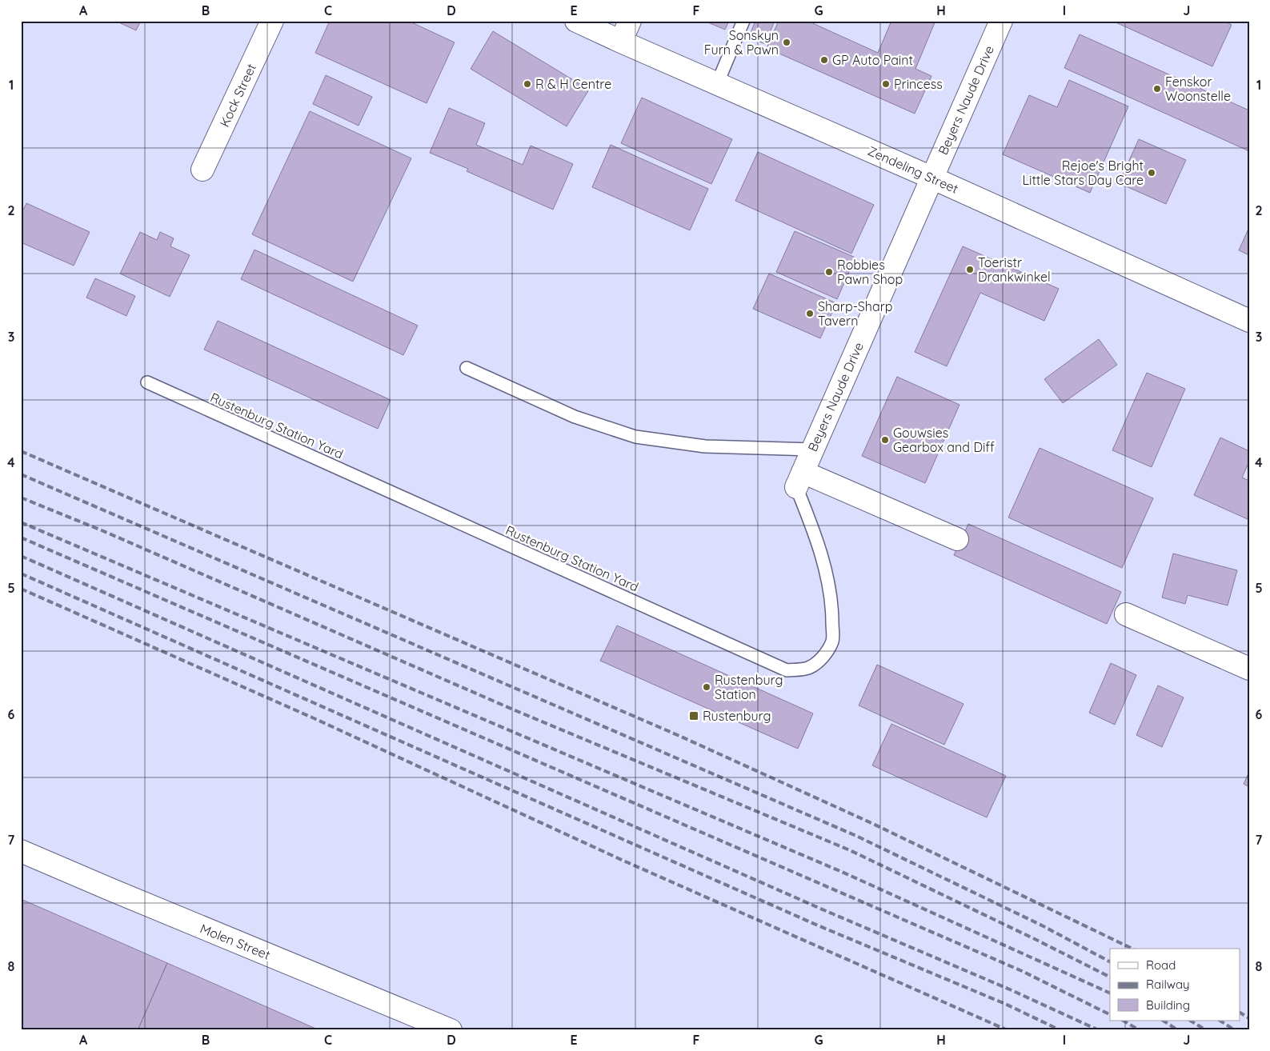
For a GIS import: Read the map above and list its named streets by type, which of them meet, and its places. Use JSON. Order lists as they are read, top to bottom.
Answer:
{
  "streets": {
    "street": [
      "Kock Street",
      "Beyers Naude Drive",
      "Zendeling Street",
      "Molen Street"
    ],
    "lane": ["Rustenburg Station Yard"]
  },
  "crossings": [
    ["Beyers Naude Drive", "Zendeling Street"],
    ["Beyers Naude Drive", "Rustenburg Station Yard"]
  ],
  "places": {
    "other": [
      "Sonskyn Furn & Pawn",
      "GP Auto Paint",
      "R & H Centre",
      "Princess",
      "Fenskor Woonstelle",
      "Rejoe's Bright Little Stars Day Care",
      "Toeristr Drankwinkel",
      "Robbies Pawn Shop",
      "Sharp-Sharp Tavern",
      "Gouwsies Gearbox and Diff",
      "Rustenburg Station"
    ],
    "transit": ["Rustenburg"]
  },
  "legend": ["Road", "Railway", "Building"],
  "grid": {
    "columns": [
      "A",
      "B",
      "C",
      "D",
      "E",
      "F",
      "G",
      "H",
      "I",
      "J"
    ],
    "rows": [
      "1",
      "2",
      "3",
      "4",
      "5",
      "6",
      "7",
      "8"
    ]
  }
}
